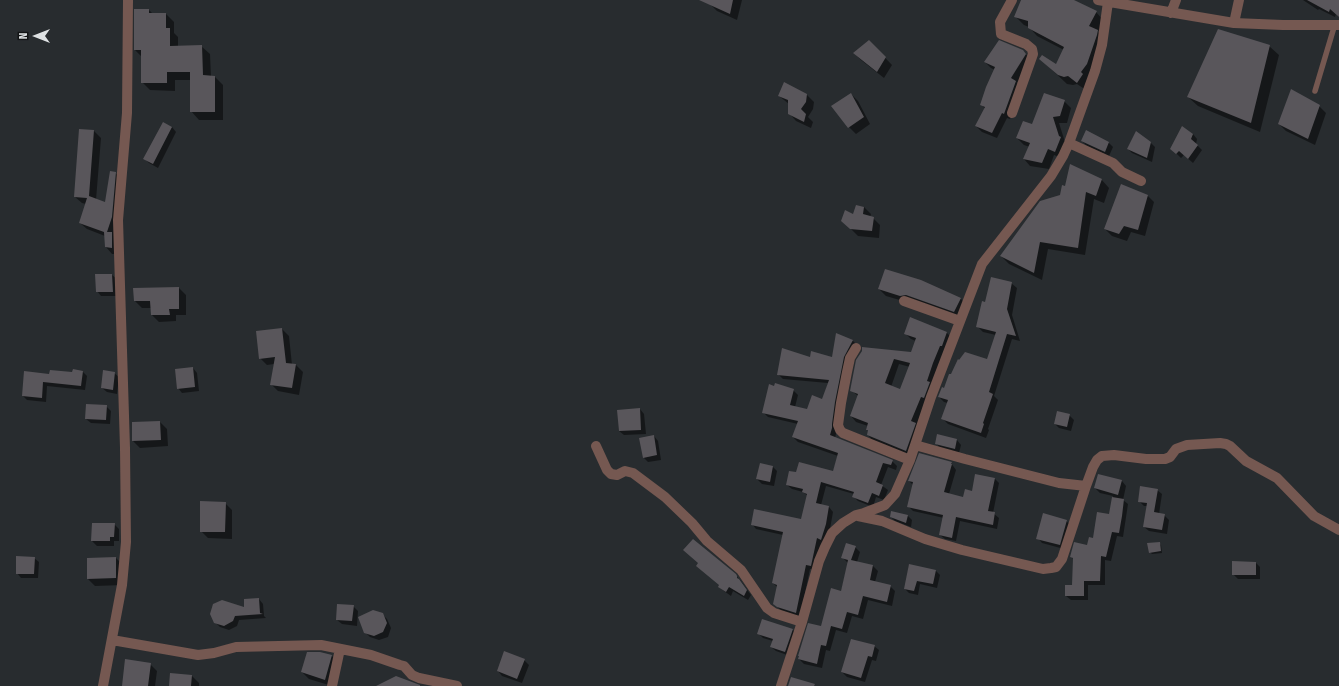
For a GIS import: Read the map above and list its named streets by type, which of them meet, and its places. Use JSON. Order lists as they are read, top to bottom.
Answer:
{
  "north": "left"
}
